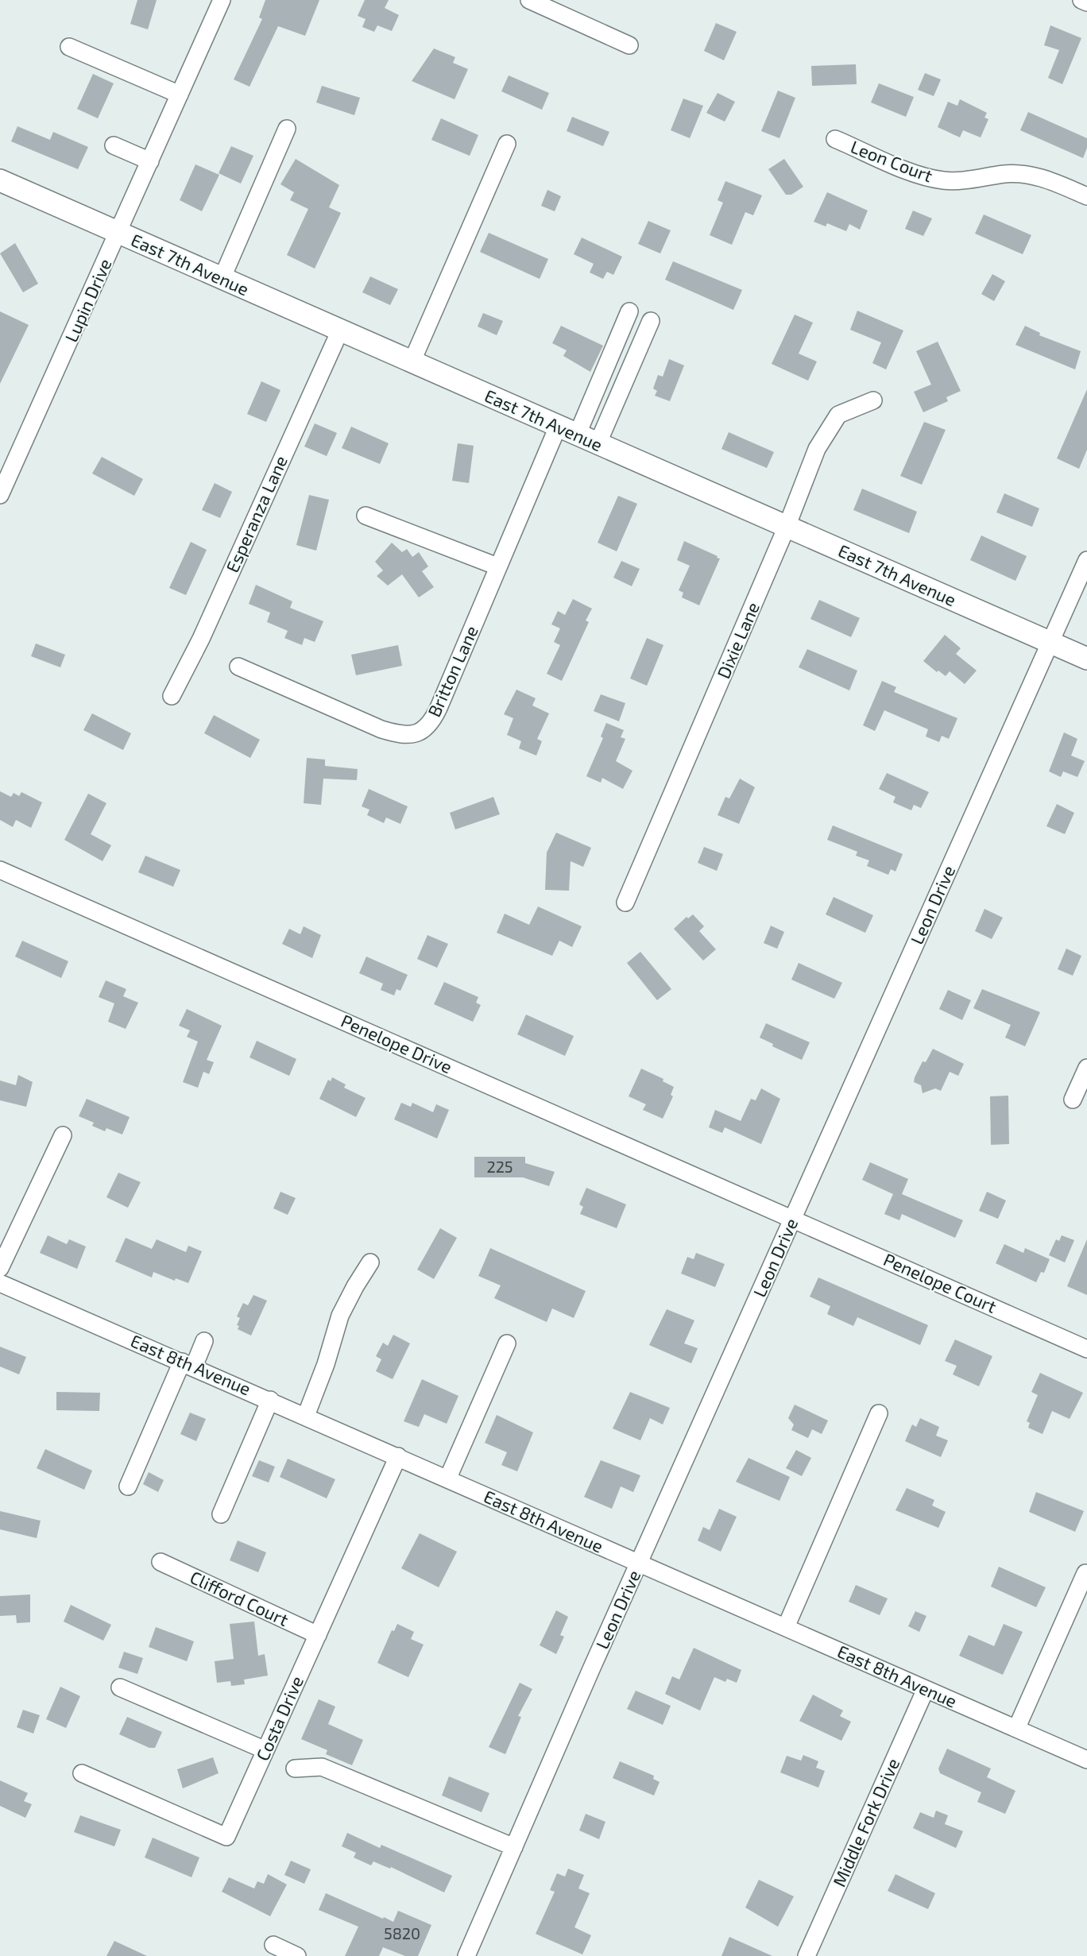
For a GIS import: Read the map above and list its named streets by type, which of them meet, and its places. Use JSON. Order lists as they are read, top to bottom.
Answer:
{
  "streets": {
    "main road": ["East 7th Avenue"],
    "street": [
      "Leon Court",
      "Lupin Drive",
      "Esperanza Lane",
      "Dixie Lane",
      "Britton Lane",
      "Leon Drive",
      "Penelope Drive",
      "Penelope Court",
      "East 8th Avenue",
      "Clifford Court",
      "Costa Drive",
      "Middle Fork Drive"
    ]
  },
  "crossings": [
    ["East 7th Avenue", "Lupin Drive"],
    ["East 7th Avenue", "Esperanza Lane"],
    ["East 7th Avenue", "Dixie Lane"],
    ["East 7th Avenue", "Britton Lane"],
    ["East 7th Avenue", "Leon Drive"],
    ["Leon Drive", "Penelope Drive"],
    ["Leon Drive", "Penelope Court"],
    ["Leon Drive", "East 8th Avenue"],
    ["Penelope Drive", "Penelope Court"],
    ["East 8th Avenue", "Costa Drive"],
    ["East 8th Avenue", "Middle Fork Drive"],
    ["Clifford Court", "Costa Drive"]
  ],
  "house_numbers": ["225", "5820"]
}
